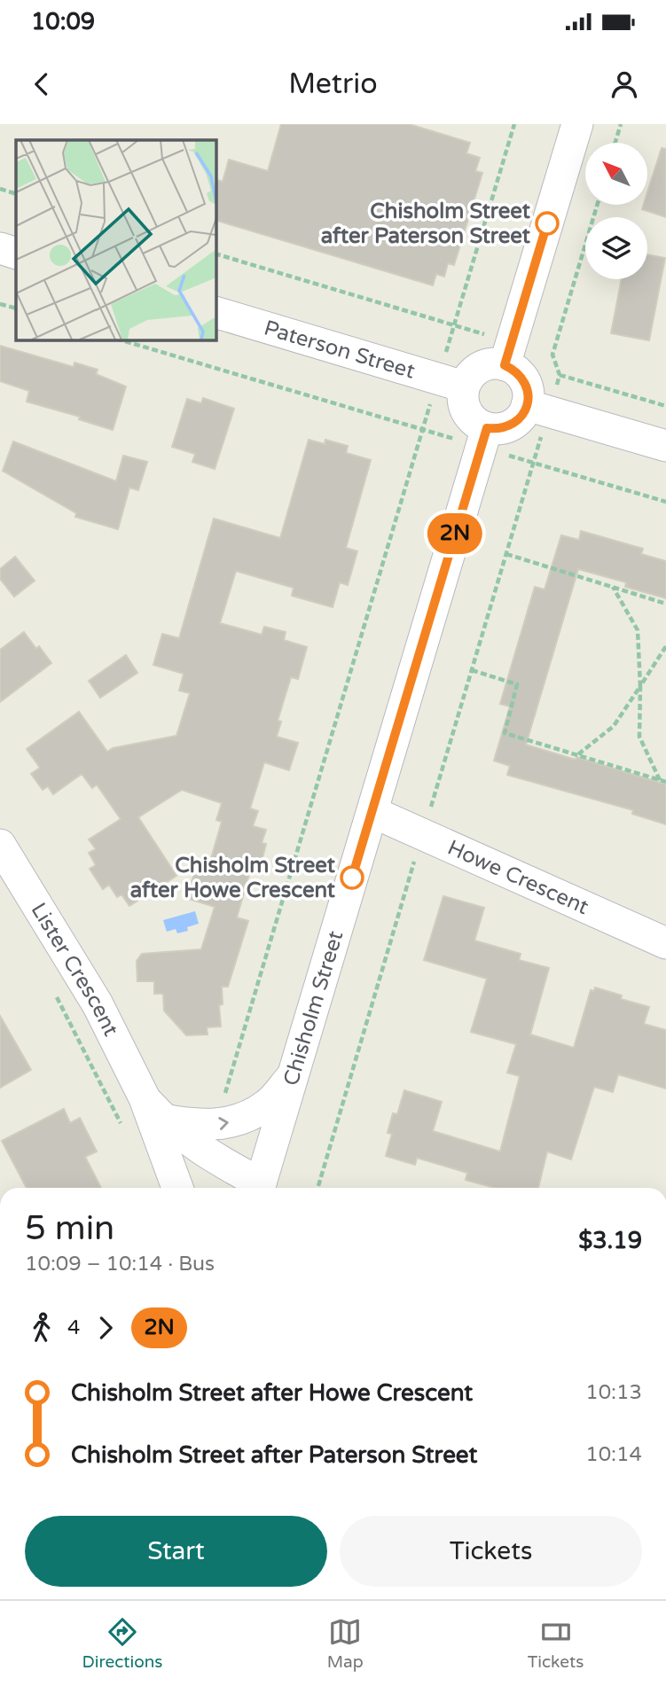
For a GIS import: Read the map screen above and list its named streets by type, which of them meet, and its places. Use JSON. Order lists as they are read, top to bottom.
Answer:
{
  "streets": {
    "street": [
      "Paterson Street",
      "Howe Crescent",
      "Lister Crescent",
      "Chisholm Street"
    ]
  },
  "crossings": [
    ["Howe Crescent", "Chisholm Street"]
  ],
  "places": ["Chisholm Street after Paterson Street", "Chisholm Street after Howe Crescent"],
  "lines": ["bus line 2N"],
  "north": "top left",
  "page": {
    "status": "10:09",
    "header": "Metrio",
    "on_map": "2N",
    "heading": ["5 min", "10:09 – 10:14 · Bus", "$3.19"],
    "legs": ["4", "2N"],
    "list": [
      {
        "name": "Chisholm Street after Howe Crescent",
        "value": "10:13"
      },
      {
        "name": "Chisholm Street after Paterson Street",
        "value": "10:14"
      }
    ],
    "buttons": ["Start", "Tickets"],
    "tabs": ["Directions", "Map", "Tickets"]
  }
}
